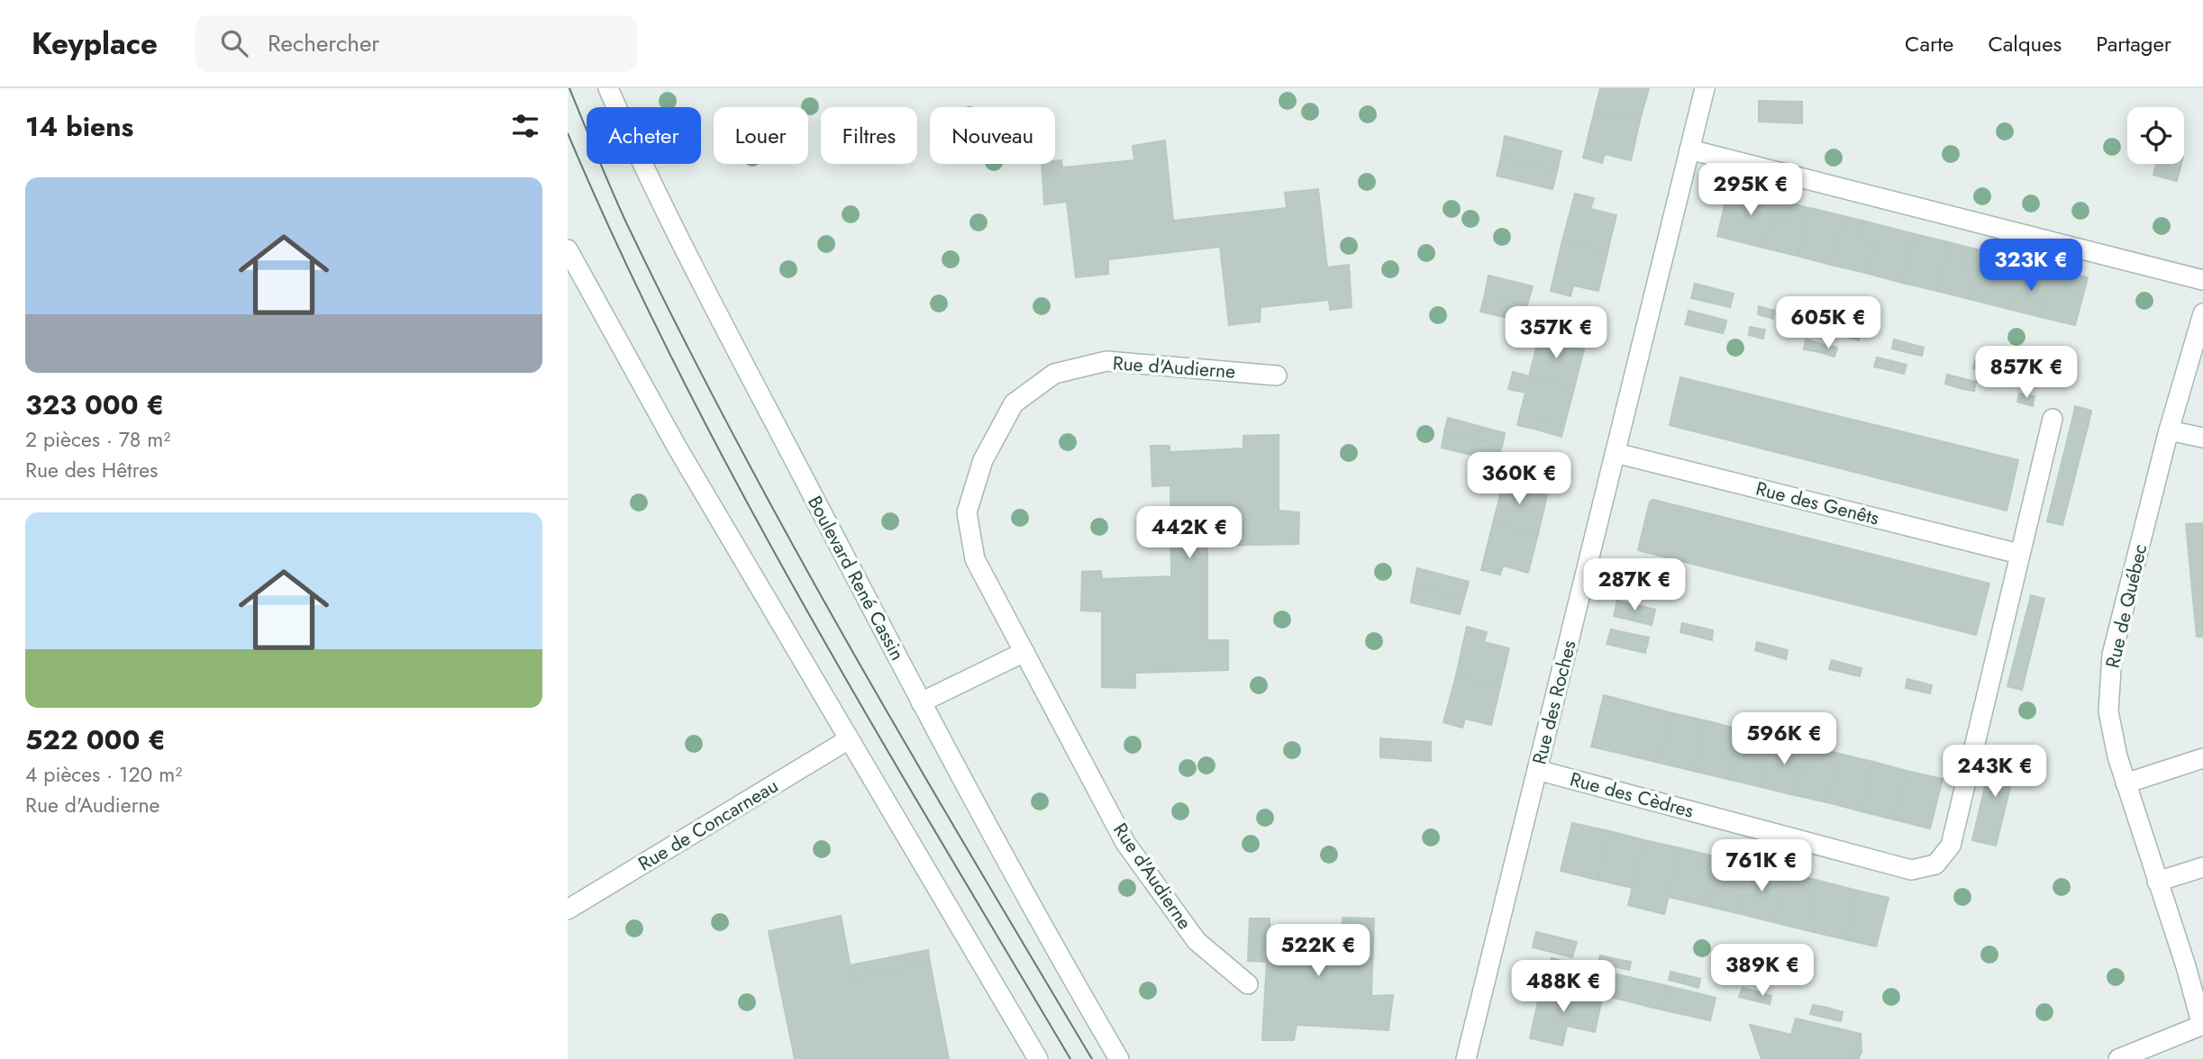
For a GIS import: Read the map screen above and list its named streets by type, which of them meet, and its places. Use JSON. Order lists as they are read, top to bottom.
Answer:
{
  "streets": {
    "street": [
      "Rue d'Audierne",
      "Rue des Genêts",
      "Boulevard René Cassin",
      "Rue de Québec",
      "Rue des Roches",
      "Rue des Cèdres",
      "Rue de Concarneau"
    ]
  },
  "crossings": [
    ["Rue des Genêts", "Rue des Roches"],
    ["Rue des Genêts", "Rue des Cèdres"],
    ["Rue des Roches", "Rue des Cèdres"]
  ],
  "page": {
    "header": "Keyplace",
    "search": "Rechercher",
    "nav": ["Carte", "Calques", "Partager"],
    "heading": "14 biens",
    "chip": [
      "Acheter",
      "Louer",
      "Filtres",
      "Nouveau"
    ],
    "price": [
      "295K €",
      "323K €",
      "605K €",
      "357K €",
      "857K €",
      "360K €",
      "442K €",
      "287K €",
      "596K €",
      "243K €",
      "761K €",
      "522K €",
      "389K €",
      "488K €"
    ],
    "list": [
      {
        "name": "323 000 €",
        "note": "2 pièces · 78 m² · Rue des Hêtres"
      },
      {
        "name": "522 000 €",
        "note": "4 pièces · 120 m² · Rue d'Audierne"
      }
    ]
  }
}
